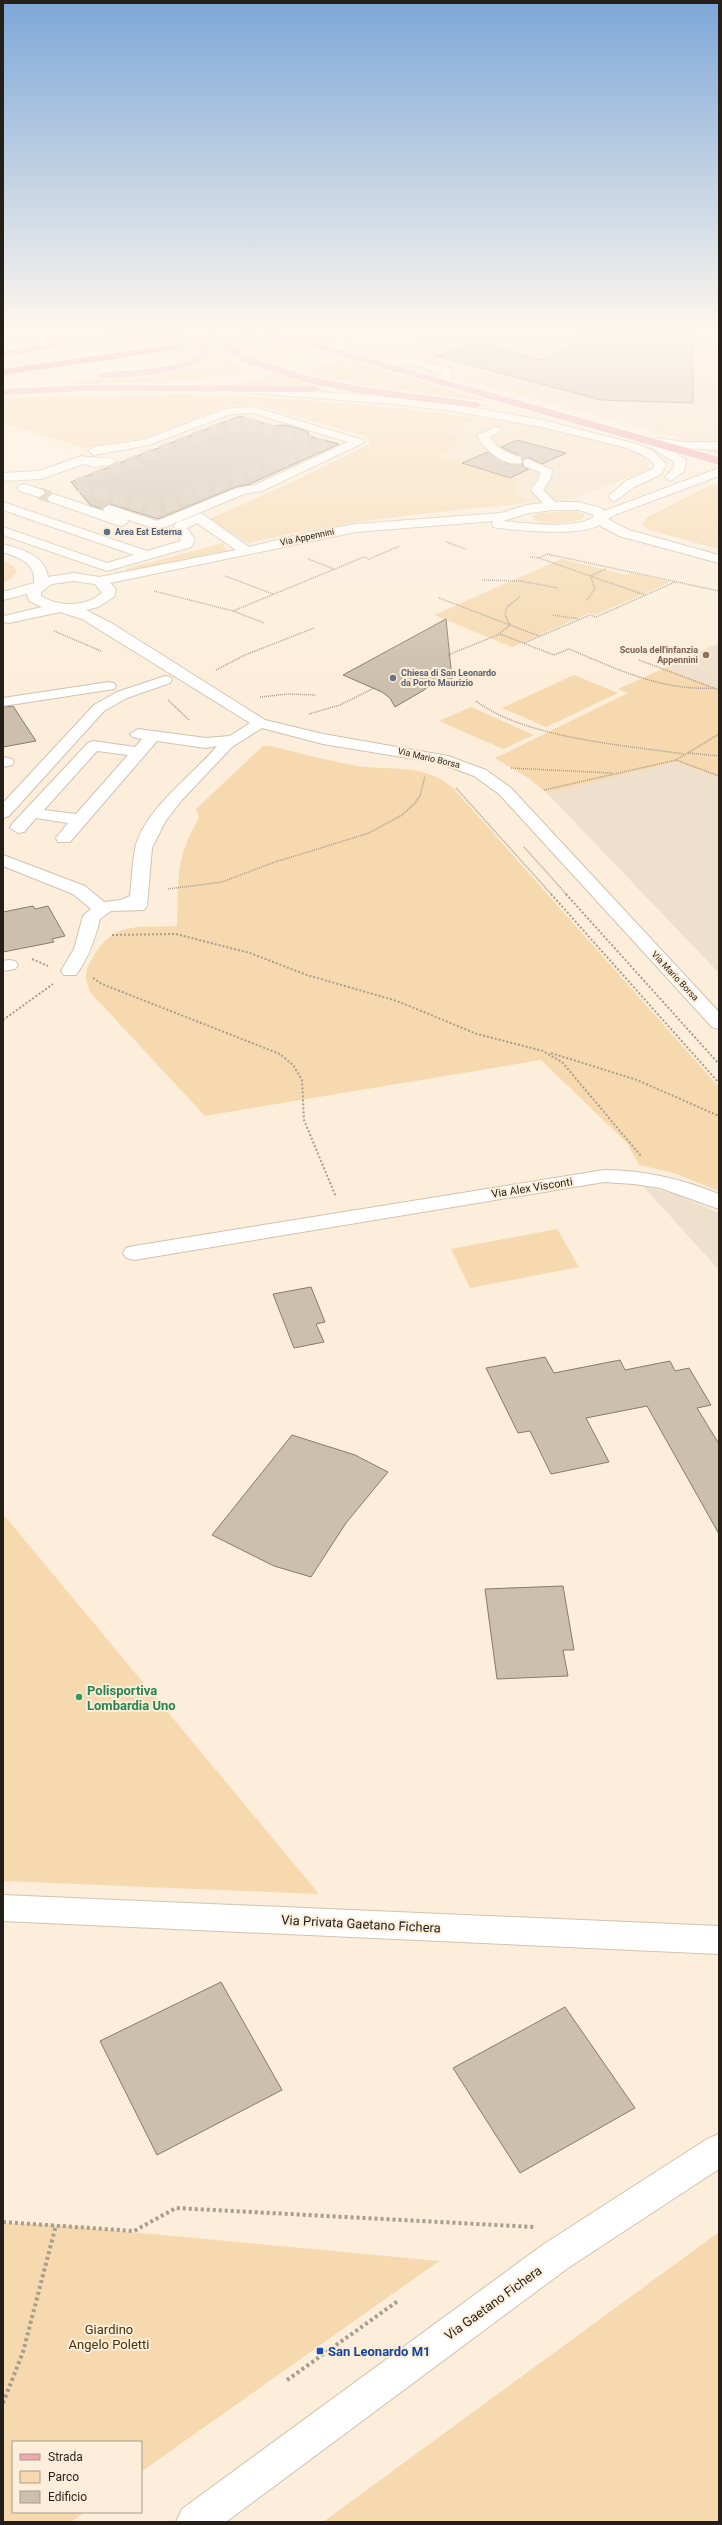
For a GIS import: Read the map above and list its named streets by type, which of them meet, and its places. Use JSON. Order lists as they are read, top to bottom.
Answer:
{
  "streets": {
    "street": [
      "Via Appennini",
      "Via Mario Borsa",
      "Via Alex Visconti",
      "Via Privata Gaetano Fichera",
      "Via Gaetano Fichera"
    ]
  },
  "crossings": [
    ["Via Appennini", "Via Mario Borsa"]
  ],
  "parks": ["Giardino Angelo Poletti"],
  "places": {
    "other": [
      "Area Est Esterna",
      "Scuola dell'infanzia Appennini",
      "Chiesa di San Leonardo da Porto Maurizio",
      "Polisportiva Lombardia Uno"
    ],
    "transit": ["San Leonardo M1"]
  },
  "legend": ["Strada", "Parco", "Edificio"]
}
